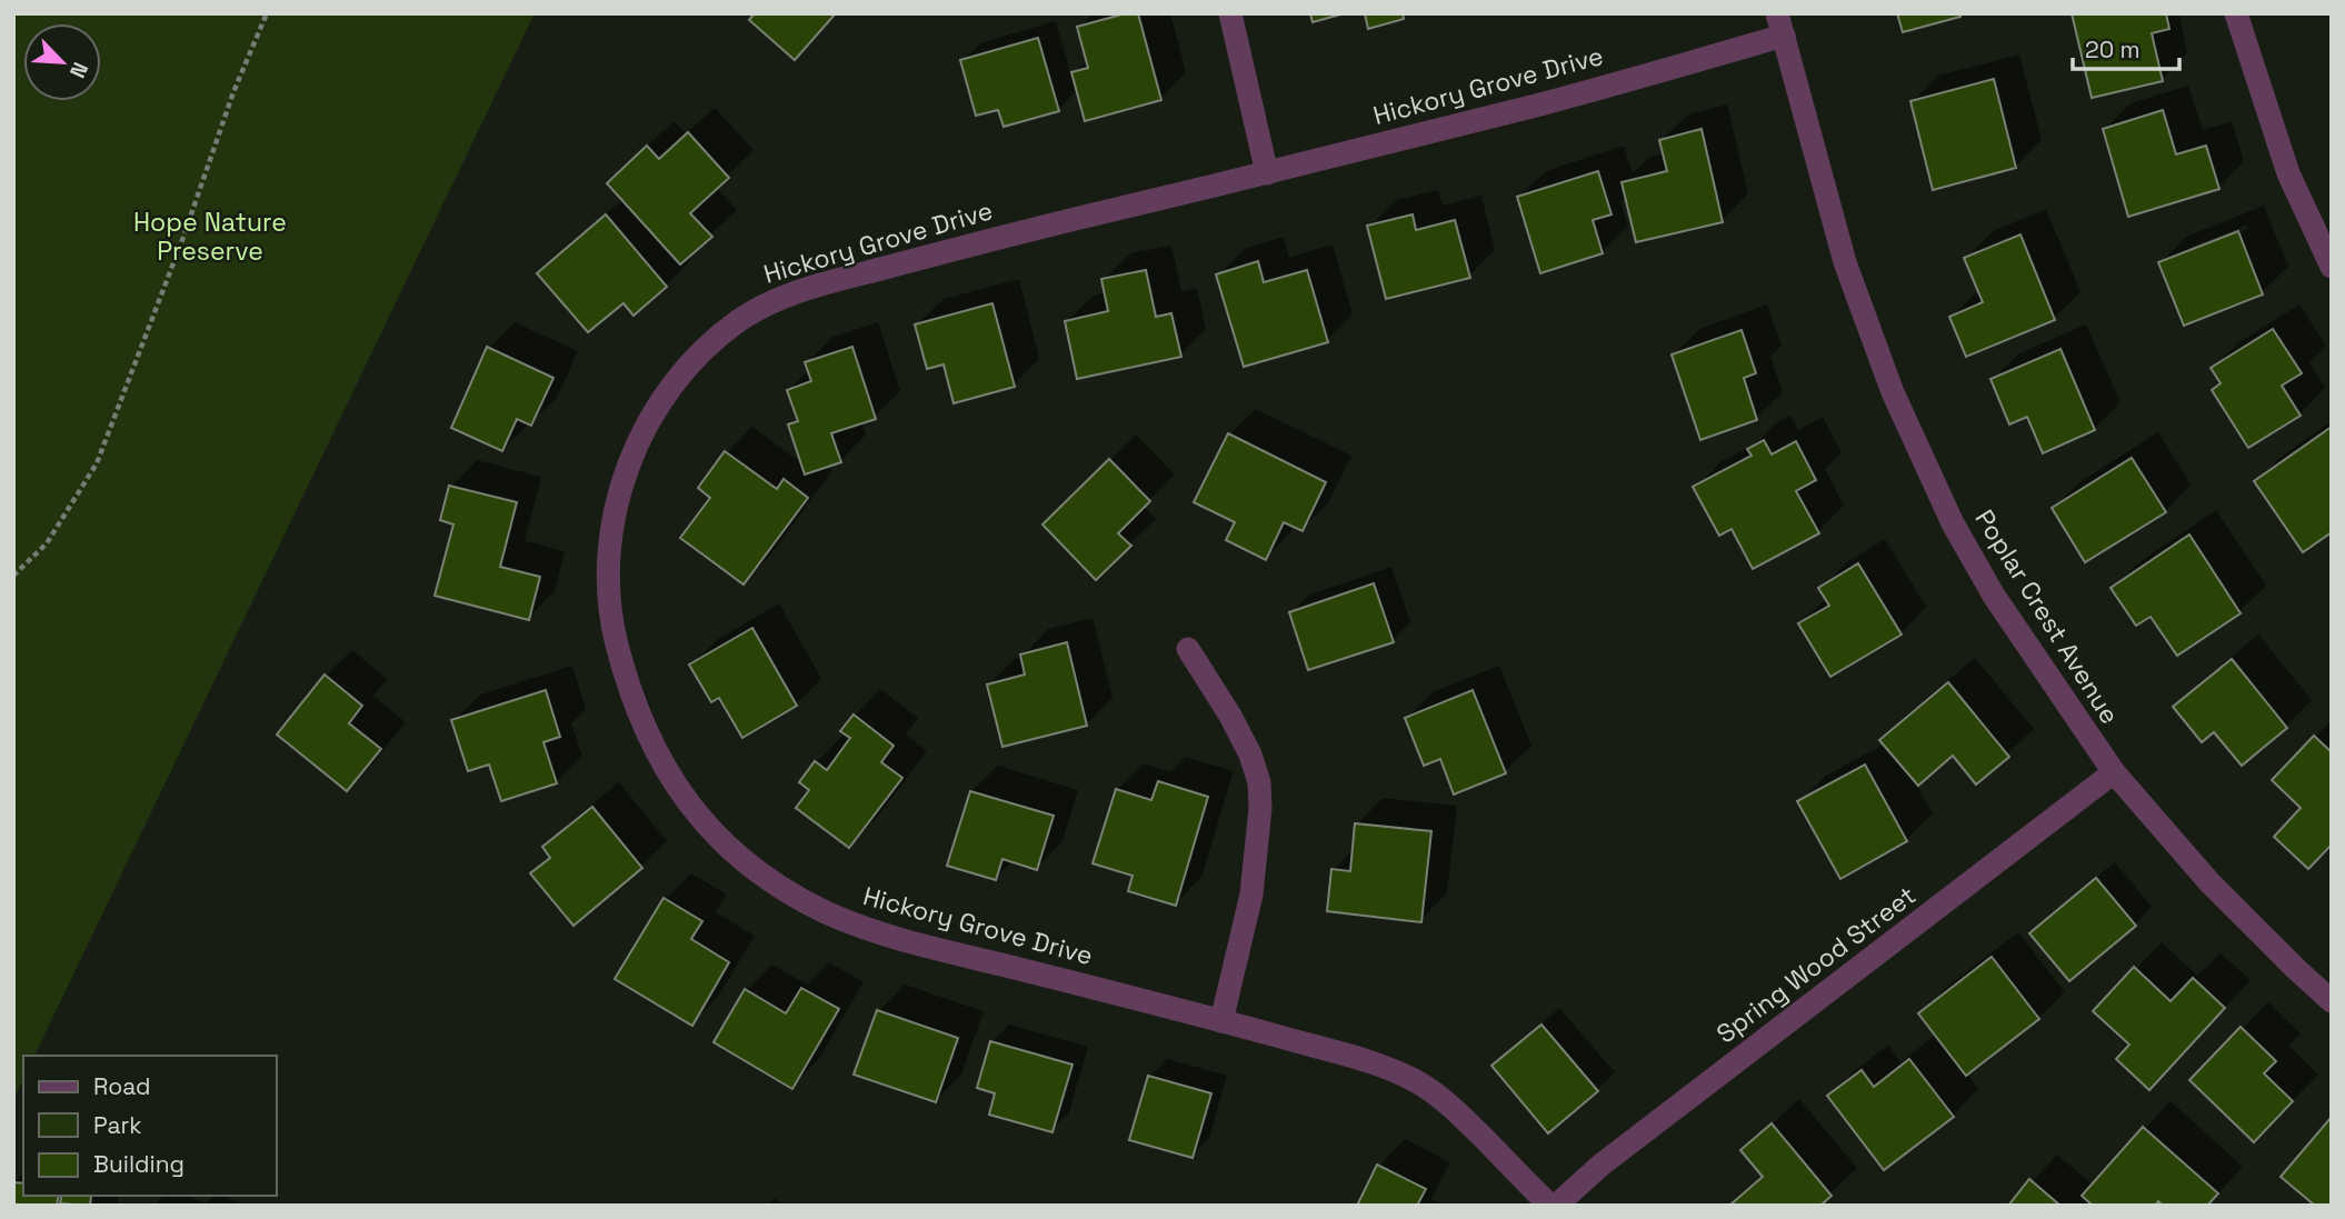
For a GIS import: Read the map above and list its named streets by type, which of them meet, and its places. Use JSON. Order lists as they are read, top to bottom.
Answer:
{
  "streets": {
    "street": ["Hickory Grove Drive", "Poplar Crest Avenue", "Spring Wood Street"]
  },
  "crossings": [
    ["Hickory Grove Drive", "Poplar Crest Avenue"],
    ["Hickory Grove Drive", "Spring Wood Street"],
    ["Poplar Crest Avenue", "Spring Wood Street"]
  ],
  "parks": ["Hope Nature Preserve"],
  "legend": ["Road", "Park", "Building"],
  "scale_bar": "20 m",
  "north": "bottom right"
}
